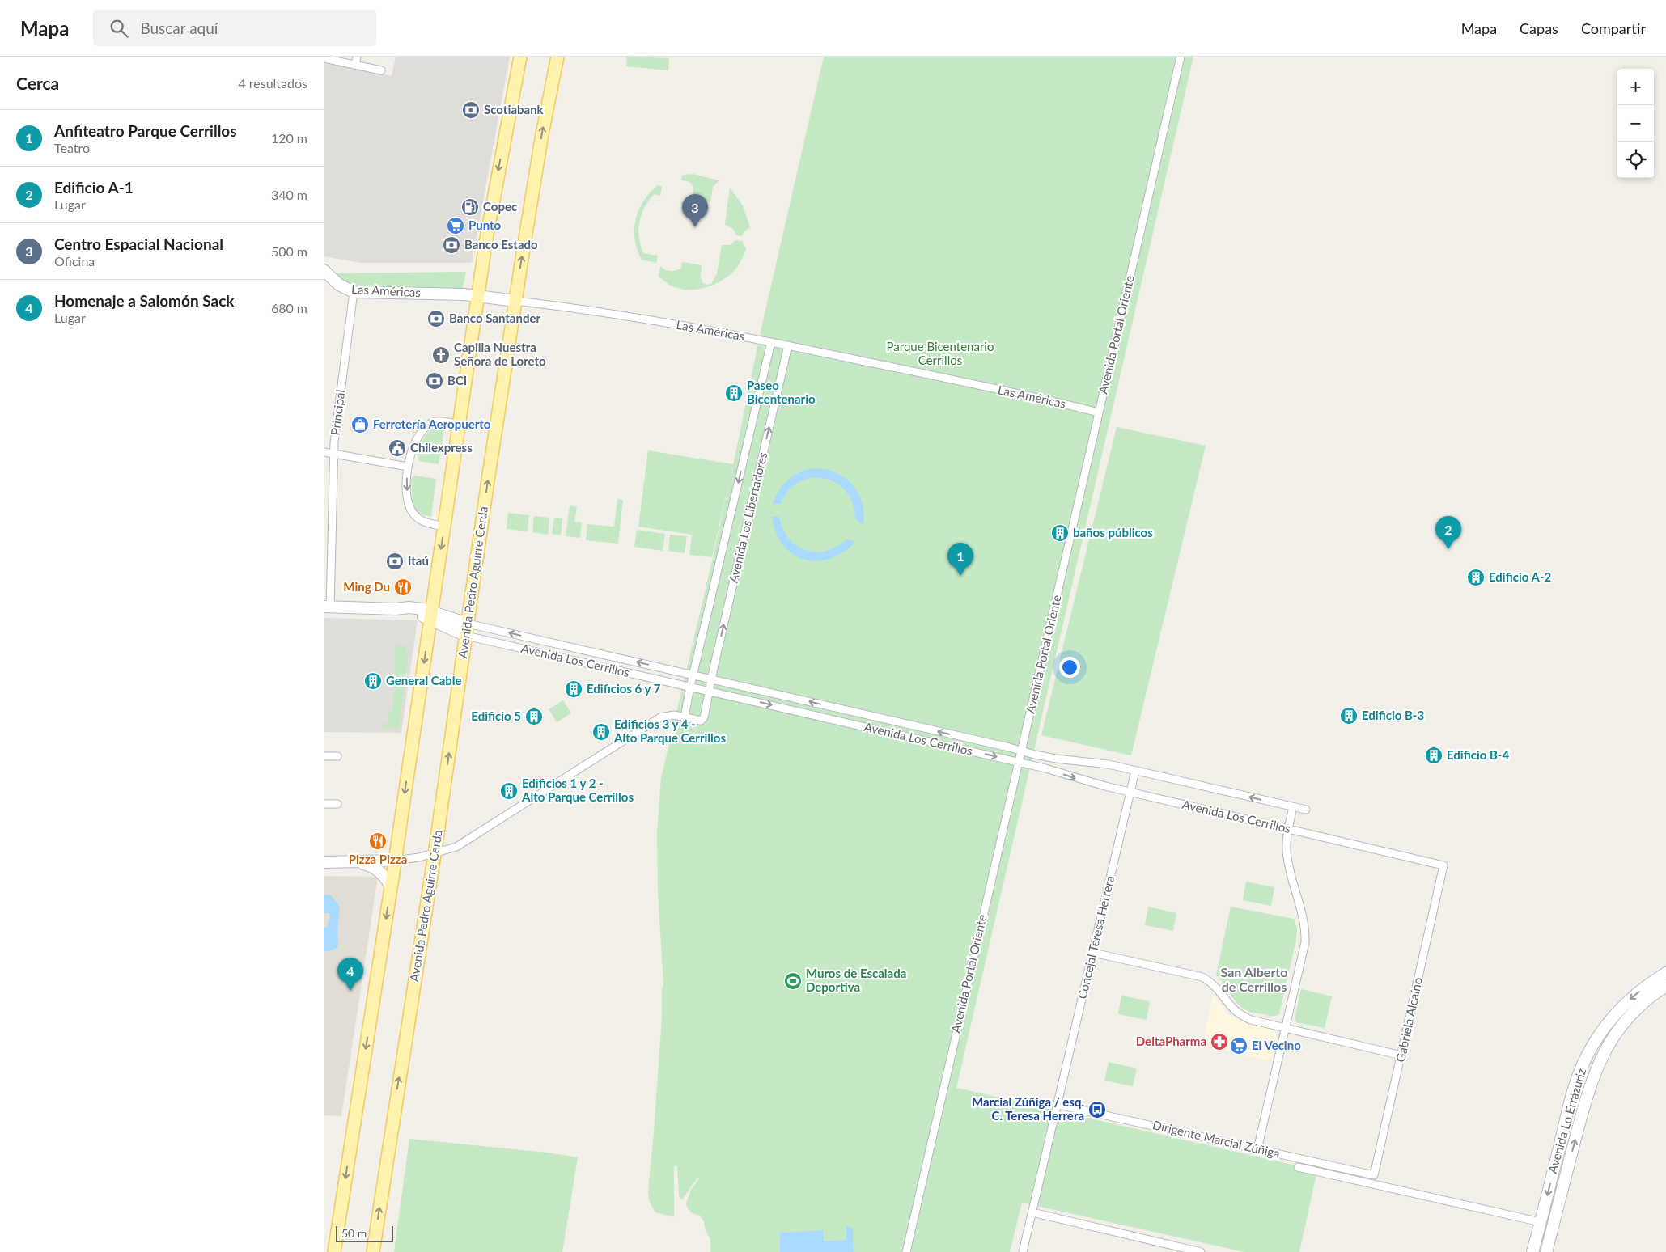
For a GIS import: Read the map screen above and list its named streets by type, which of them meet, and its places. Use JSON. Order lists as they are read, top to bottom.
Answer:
{
  "streets": {
    "main road": [
      "Las Américas",
      "Avenida Pedro Aguirre Cerda",
      "Avenida Los Cerrillos",
      "Avenida Lo Errázuriz"
    ],
    "street": [
      "Avenida Portal Oriente",
      "Principal",
      "Avenida Los Libertadores",
      "Concejal Teresa Herrera",
      "Gabriela Alcaíno",
      "Dirigente Marcial Zúñiga"
    ]
  },
  "crossings": [
    ["Las Américas", "Avenida Portal Oriente"],
    ["Las Américas", "Principal"],
    ["Las Américas", "Avenida Los Libertadores"],
    ["Las Américas", "Avenida Pedro Aguirre Cerda"],
    ["Avenida Portal Oriente", "Avenida Los Cerrillos"],
    ["Principal", "Avenida Los Cerrillos"],
    ["Avenida Los Libertadores", "Avenida Los Cerrillos"],
    ["Avenida Pedro Aguirre Cerda", "Avenida Los Cerrillos"],
    ["Avenida Los Cerrillos", "Concejal Teresa Herrera"],
    ["Avenida Los Cerrillos", "Gabriela Alcaíno"],
    ["Concejal Teresa Herrera", "Dirigente Marcial Zúñiga"],
    ["Gabriela Alcaíno", "Dirigente Marcial Zúñiga"]
  ],
  "districts": ["San Alberto de Cerrillos"],
  "parks": ["Parque Bicentenario Cerrillos"],
  "places": {
    "bank": [
      "Scotiabank",
      "Banco Estado",
      "Banco Santander",
      "BCI",
      "Itaú"
    ],
    "fuel station": ["Copec"],
    "supermarket": ["Punto", "El Vecino"],
    "church": ["Capilla Nuestra Señora de Loreto"],
    "building": [
      "Paseo Bicentenario",
      "baños públicos",
      "Edificio A-2",
      "General Cable",
      "Edificios 6 y 7",
      "Edificio B-3",
      "Edificio 5",
      "Edificios 3 y 4 - Alto Parque Cerrillos",
      "Edificio B-4",
      "Edificios 1 y 2 - Alto Parque Cerrillos"
    ],
    "shop": ["Ferretería Aeropuerto"],
    "public building": ["Chilexpress"],
    "restaurant": ["Ming Du", "Pizza Pizza"],
    "sports": ["Muros de Escalada Deportiva"],
    "pharmacy": ["DeltaPharma"],
    "bus stop": ["Marcial Zúñiga / esq. C. Teresa Herrera"]
  },
  "scale_bar": "50 m",
  "page": {
    "header": "Mapa",
    "search": "Buscar aquí",
    "nav": ["Mapa", "Capas", "Compartir"],
    "heading": ["Cerca", "4 resultados"],
    "map_buttons": ["+", "−"],
    "list": [
      {
        "mark": "1",
        "name": "Anfiteatro Parque Cerrillos",
        "note": "Teatro",
        "value": "120 m"
      },
      {
        "mark": "2",
        "name": "Edificio A-1",
        "note": "Lugar",
        "value": "340 m"
      },
      {
        "mark": "3",
        "name": "Centro Espacial Nacional",
        "note": "Oficina",
        "value": "500 m"
      },
      {
        "mark": "4",
        "name": "Homenaje a Salomón Sack",
        "note": "Lugar",
        "value": "680 m"
      }
    ],
    "pins": [
      "3",
      "2",
      "1",
      "4"
    ],
    "scale": "50 m"
  }
}
